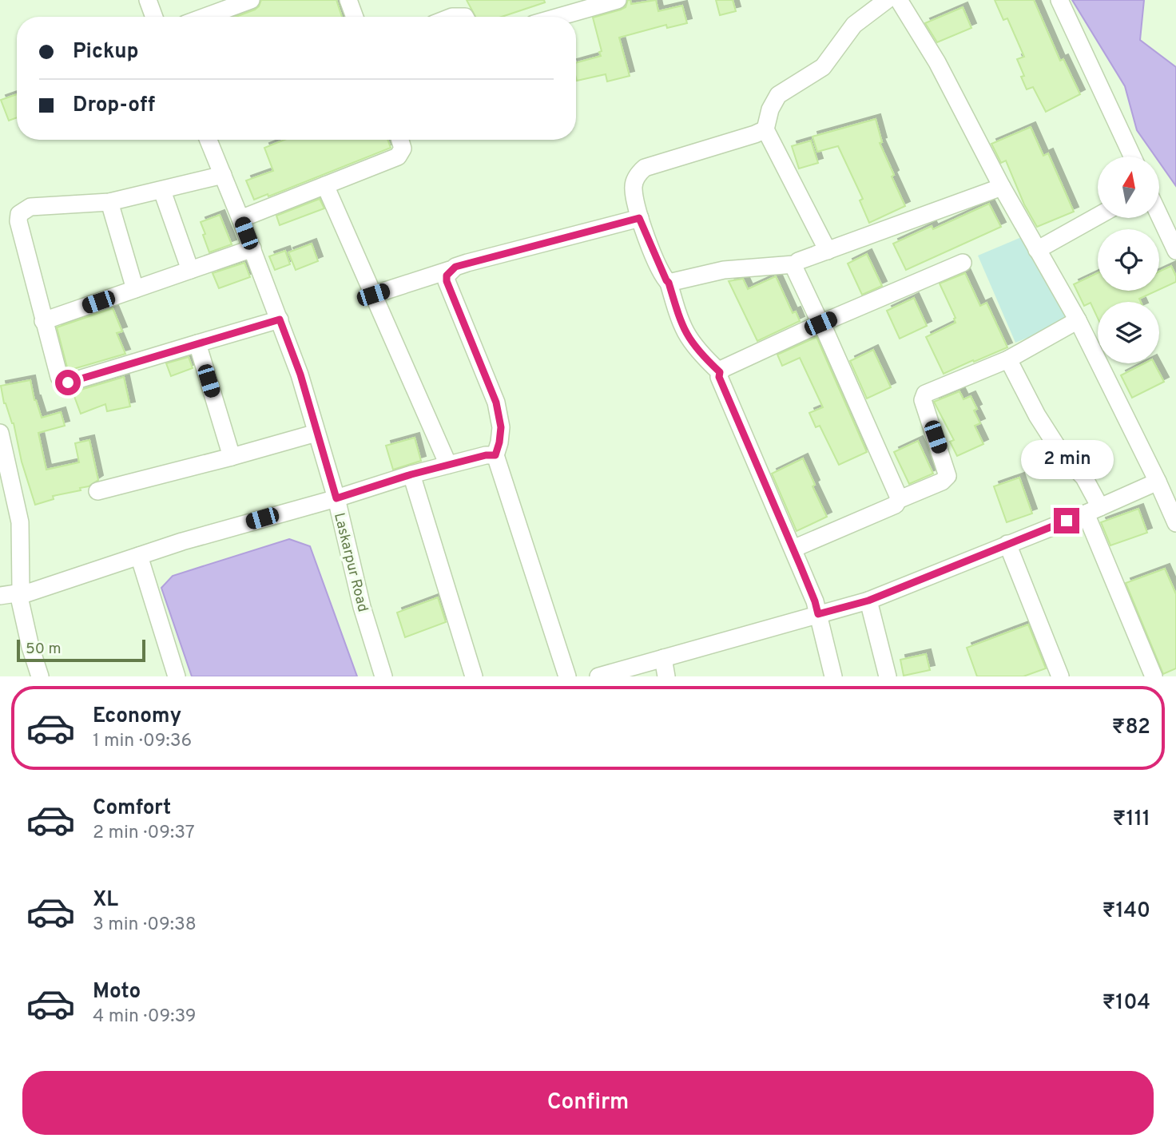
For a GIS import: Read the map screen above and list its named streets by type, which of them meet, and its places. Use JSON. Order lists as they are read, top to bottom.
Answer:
{
  "streets": {
    "street": ["Laskarpur Road"]
  },
  "scale_bar": "50 m",
  "north": "top",
  "page": {
    "banner": ["Pickup", "Drop-off"],
    "bubble": "2 min",
    "scale": "50 m",
    "list": [
      {
        "name": "Economy",
        "note": "1 min · 09:36",
        "value": "₹82"
      },
      {
        "name": "Comfort",
        "note": "2 min · 09:37",
        "value": "₹111"
      },
      {
        "name": "XL",
        "note": "3 min · 09:38",
        "value": "₹140"
      },
      {
        "name": "Moto",
        "note": "4 min · 09:39",
        "value": "₹104"
      }
    ],
    "buttons": "Confirm"
  }
}
